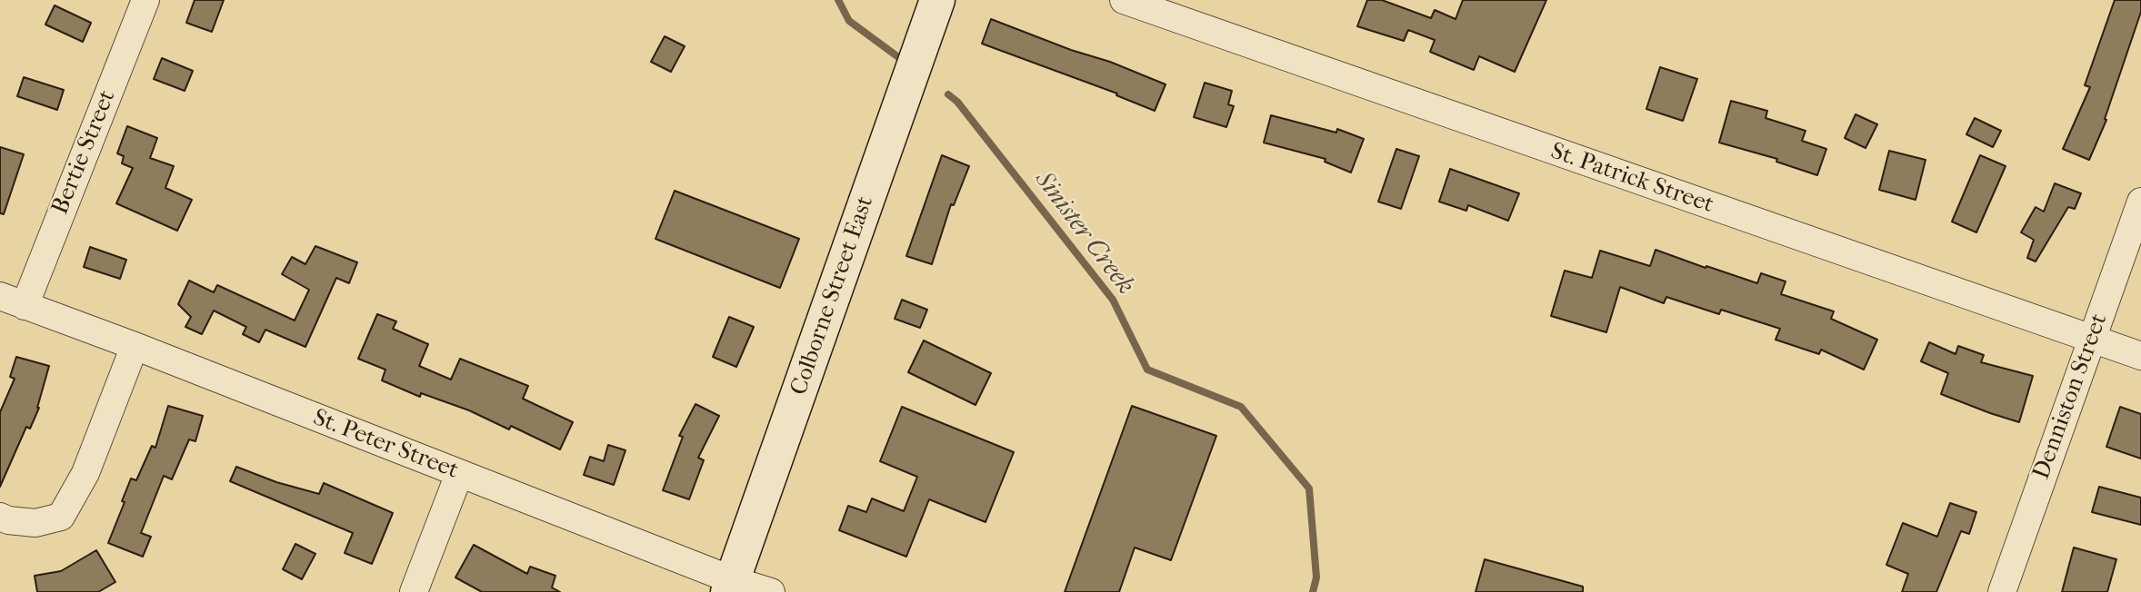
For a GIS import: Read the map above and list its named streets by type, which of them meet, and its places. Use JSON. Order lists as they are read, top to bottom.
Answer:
{
  "streets": {
    "main road": ["Colborne Street East"],
    "street": [
      "Bertie Street",
      "St. Patrick Street",
      "Denniston Street",
      "St. Peter Street"
    ]
  },
  "crossings": [
    ["Bertie Street", "St. Peter Street"],
    ["St. Patrick Street", "Denniston Street"],
    ["Colborne Street East", "St. Peter Street"]
  ],
  "water": ["Sinister Creek"]
}
